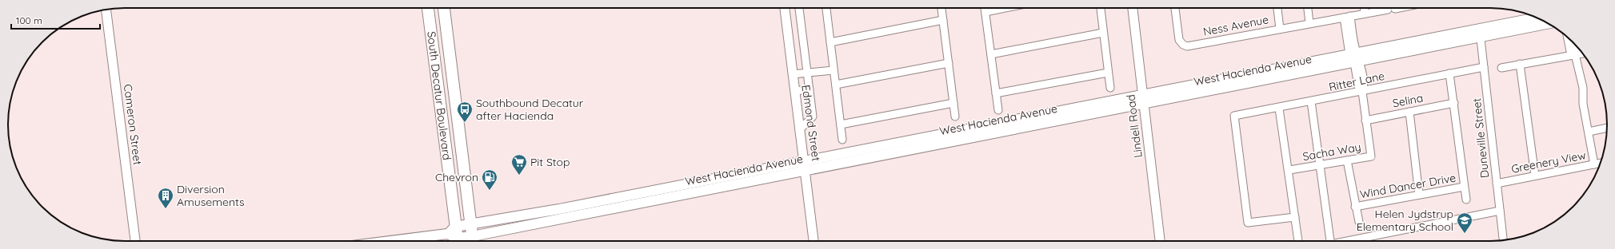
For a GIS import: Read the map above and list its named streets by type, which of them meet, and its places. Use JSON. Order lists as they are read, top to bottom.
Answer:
{
  "streets": {
    "main road": ["West Hacienda Avenue", "South Decatur Boulevard"],
    "street": [
      "Ness Avenue",
      "Ritter Lane",
      "Selina",
      "Edmond Street",
      "Cameron Street",
      "Lindell Road",
      "Duneville Street",
      "Sacha Way",
      "Greenery View",
      "Wind Dancer Drive"
    ]
  },
  "crossings": [
    ["Ness Avenue", "Sacha Way"],
    ["West Hacienda Avenue", "South Decatur Boulevard"],
    ["West Hacienda Avenue", "Edmond Street"],
    ["West Hacienda Avenue", "Lindell Road"],
    ["West Hacienda Avenue", "Duneville Street"],
    ["West Hacienda Avenue", "Sacha Way"],
    ["Ritter Lane", "Duneville Street"],
    ["Ritter Lane", "Sacha Way"],
    ["Selina", "Sacha Way"],
    ["Duneville Street", "Greenery View"]
  ],
  "places": {
    "bus stop": ["Southbound Decatur after Hacienda"],
    "supermarket": ["Pit Stop"],
    "fuel station": ["Chevron"],
    "building": ["Diversion Amusements"],
    "school or university": ["Helen Jydstrup Elementary School"]
  },
  "scale_bar": "100 m"
}
